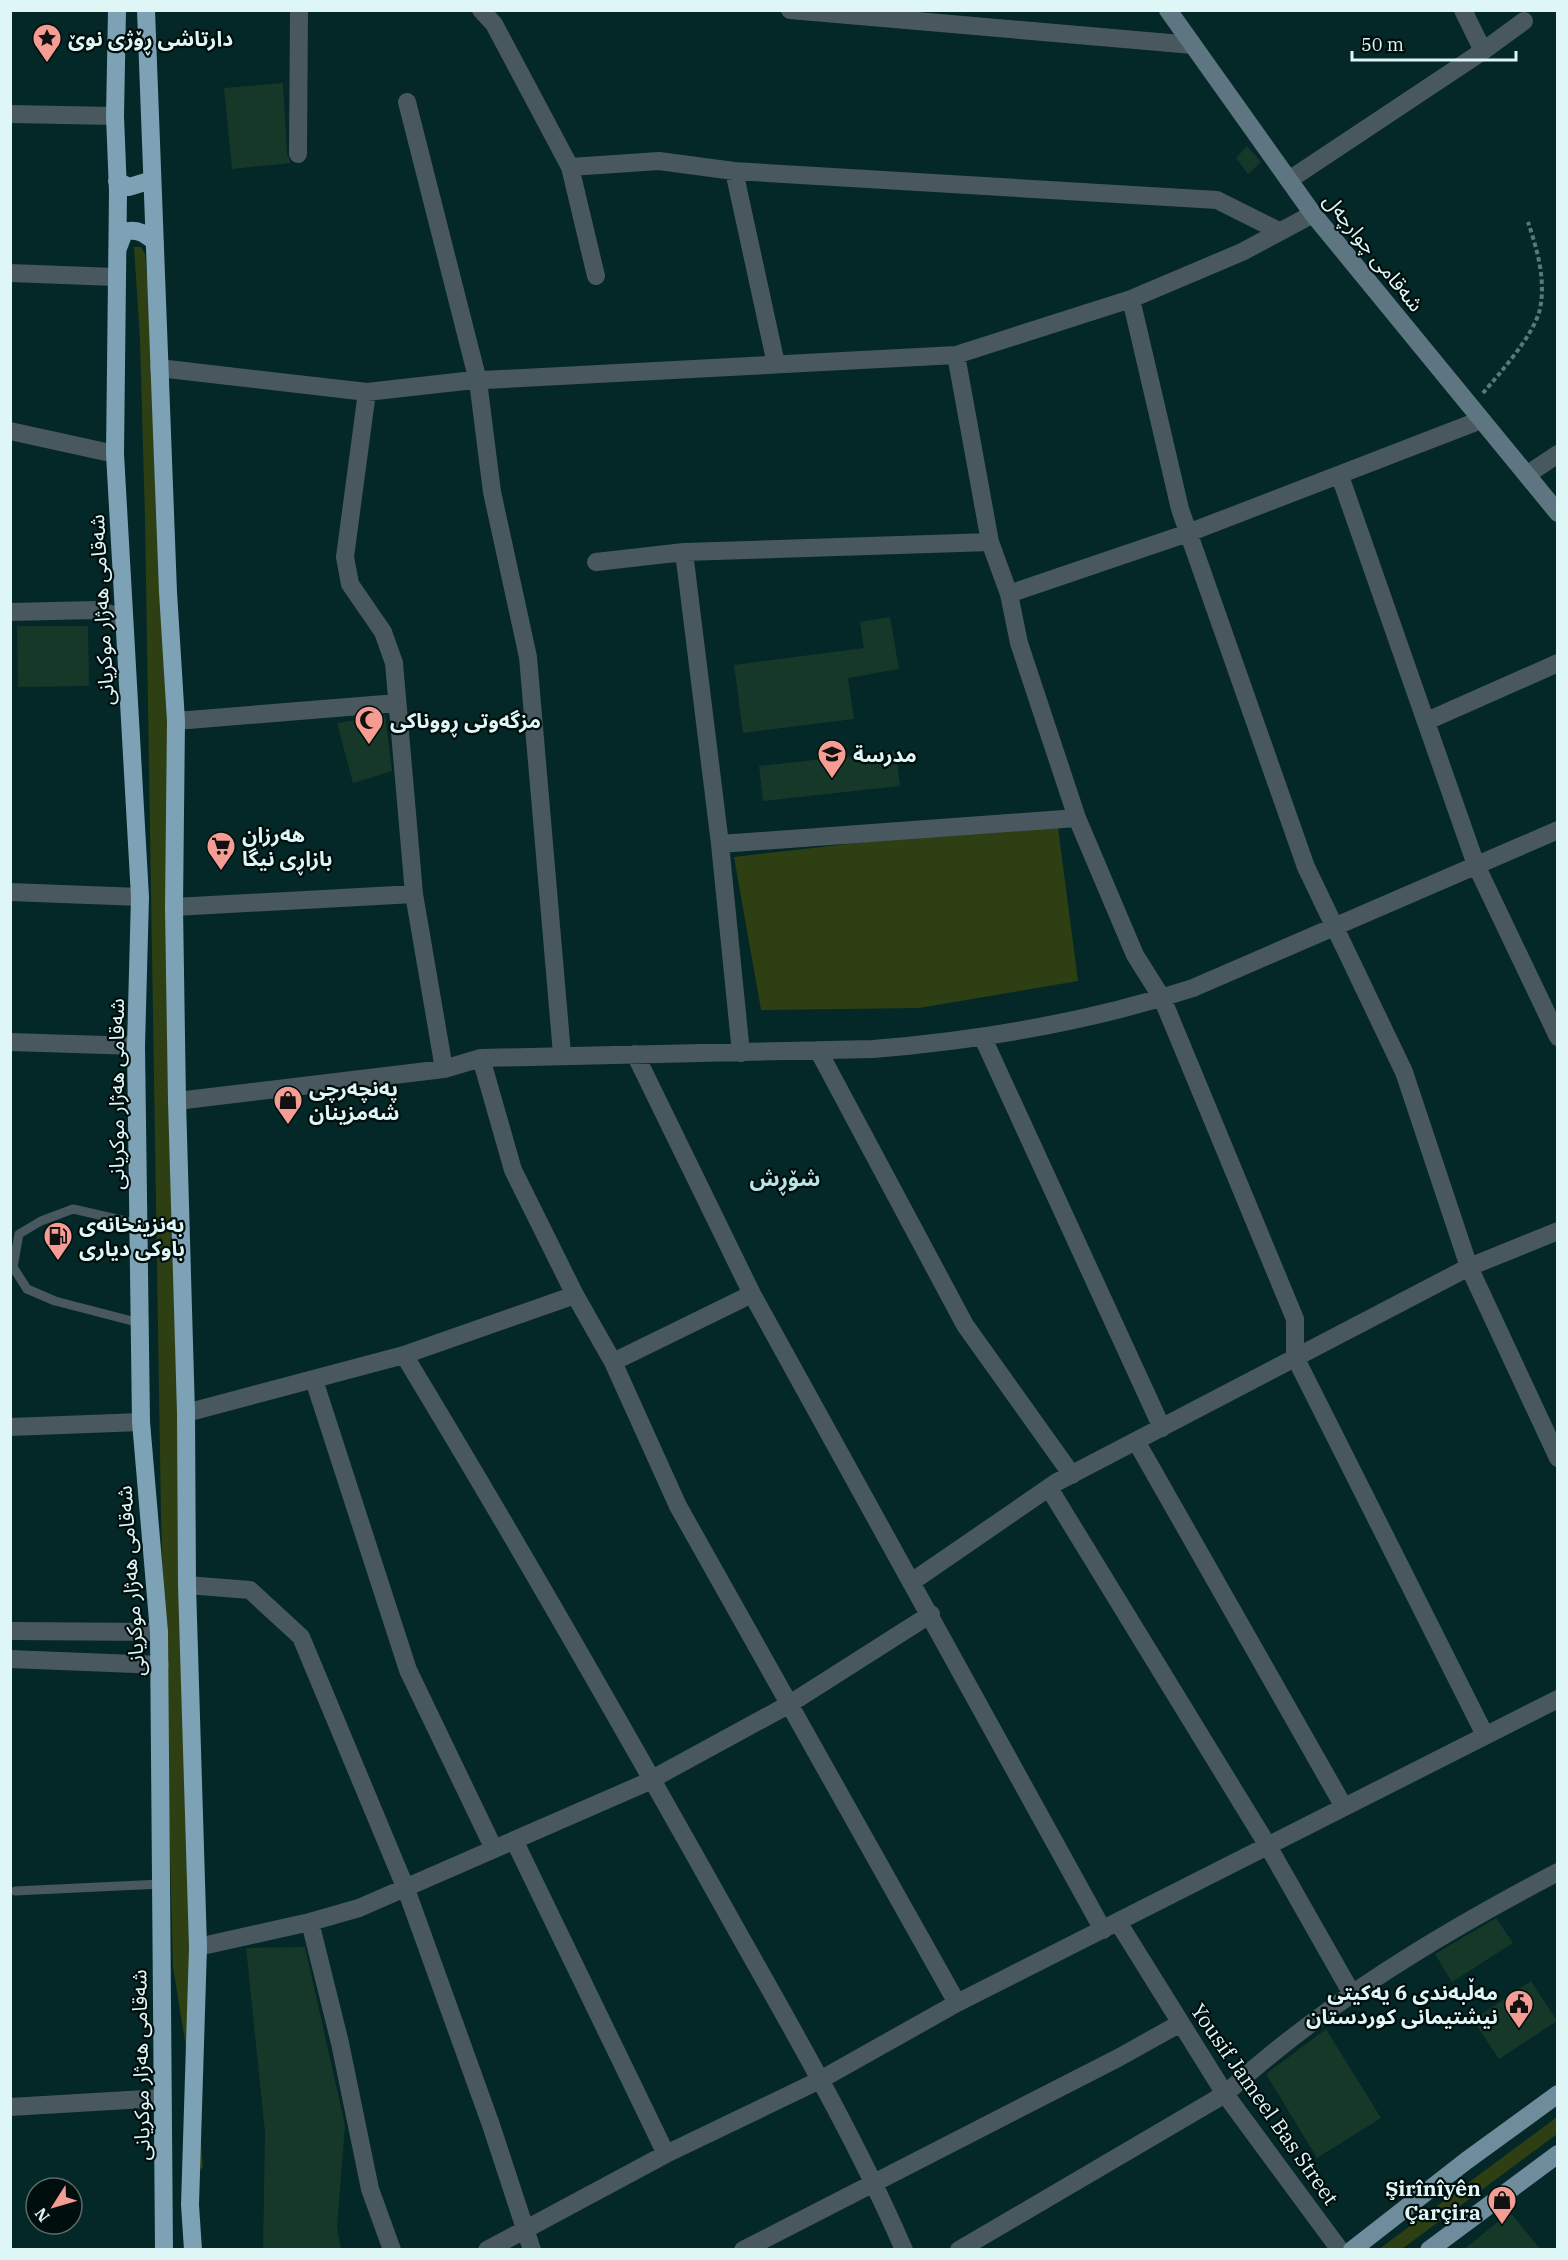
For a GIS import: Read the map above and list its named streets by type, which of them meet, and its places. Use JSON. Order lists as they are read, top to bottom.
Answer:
{
  "streets": {
    "highway": ["شەقامی ھەژار موکریانی"],
    "main road": ["شەقامی چوارچەل"],
    "street": ["Yousif Jameel Bas Street"]
  },
  "districts": ["شۆڕش"],
  "places": {
    "place": ["دارتاشی ڕۆژی نوێ"],
    "mosque": ["مزگەوتی ڕووناکی"],
    "school or university": ["مدرسة"],
    "supermarket": ["هەرزان بازاڕی نیگا"],
    "shop": ["پەنچەرچی شەمزینان", "Şirînîyên Çarçira"],
    "fuel station": ["بەنزینخانەی باوکی دیاری"],
    "public building": ["مەڵبەندی 6 یەکیتی نیشتیمانی کوردستان"]
  },
  "scale_bar": "50 m",
  "north": "bottom left"
}
